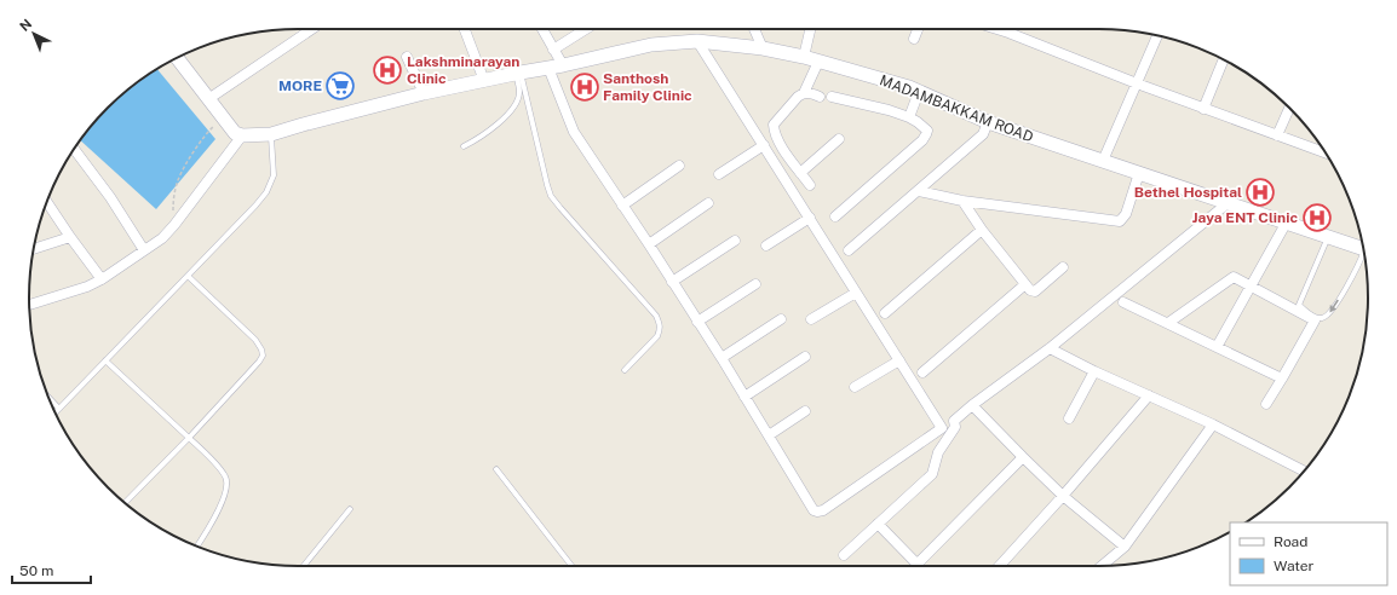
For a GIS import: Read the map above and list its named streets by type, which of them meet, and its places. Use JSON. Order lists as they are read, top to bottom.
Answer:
{
  "streets": {
    "street": ["MADAMBAKKAM ROAD"]
  },
  "places": {
    "hospital": [
      "Lakshminarayan Clinic",
      "Santhosh Family Clinic",
      "Bethel Hospital",
      "Jaya ENT Clinic"
    ],
    "supermarket": ["MORE"]
  },
  "legend": ["Road", "Water"],
  "scale_bar": "50 m",
  "north": "top left"
}
